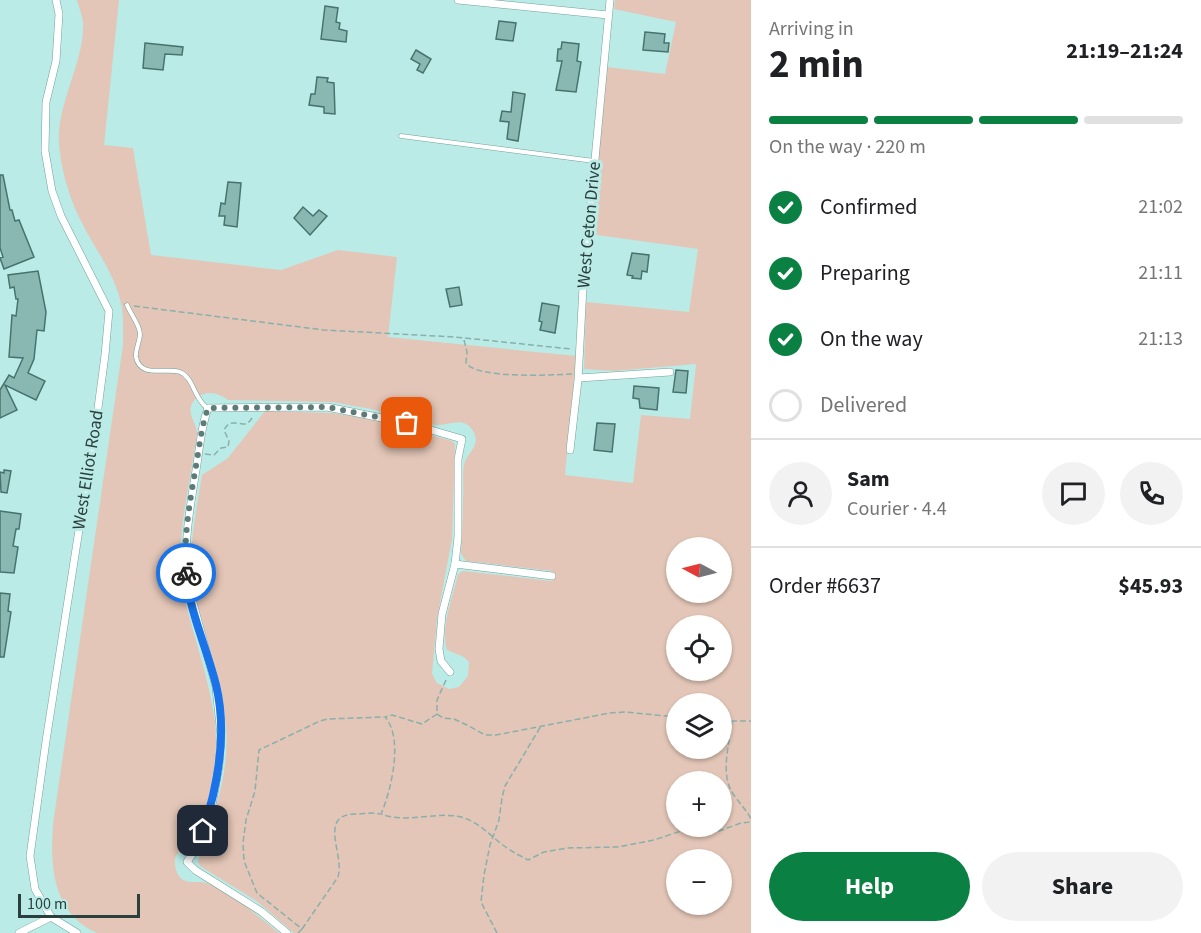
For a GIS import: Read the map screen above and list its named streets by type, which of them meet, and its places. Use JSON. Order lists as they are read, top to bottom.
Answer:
{
  "streets": {
    "street": ["West Ceton Drive", "West Elliot Road"]
  },
  "scale_bar": "100 m",
  "north": "left",
  "page": {
    "heading": ["2 min", "Arriving in", "21:19–21:24"],
    "panel": [
      "Sam",
      "Courier · 4.4",
      "Order #6637",
      "$45.93"
    ],
    "bar": "On the way · 220 m",
    "list": [
      ["Confirmed", "21:02"],
      ["Preparing", "21:11"],
      ["On the way", "21:13"],
      "Delivered"
    ],
    "map_buttons": ["+", "−"],
    "buttons": ["Help", "Share"],
    "scale": "100 m"
  }
}
